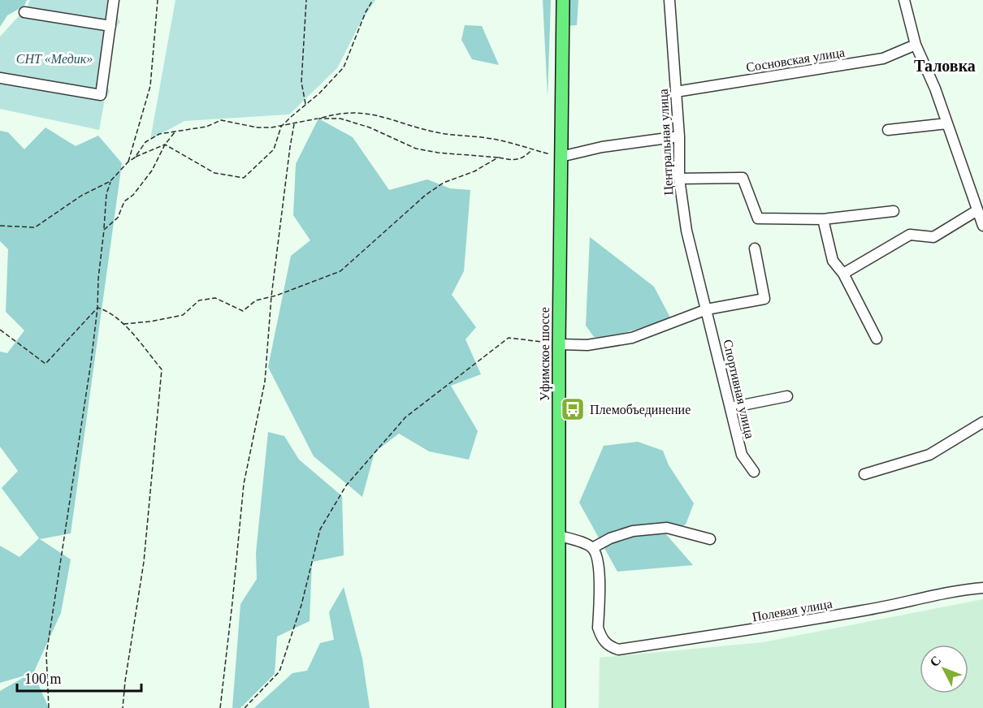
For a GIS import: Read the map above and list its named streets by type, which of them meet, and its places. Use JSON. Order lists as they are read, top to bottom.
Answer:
{
  "streets": {
    "main road": ["Уфимское шоссе"],
    "street": [
      "Сосновская улица",
      "Центральная улица",
      "Спортивная улица",
      "Полевая улица"
    ]
  },
  "crossings": [
    ["Сосновская улица", "Центральная улица"],
    ["Центральная улица", "Спортивная улица"]
  ],
  "districts": ["Таловка"],
  "parks": ["СНТ «Медик»"],
  "places": {
    "bus stop": ["Племобъединение"]
  },
  "scale_bar": "100 m",
  "north": "top left"
}
